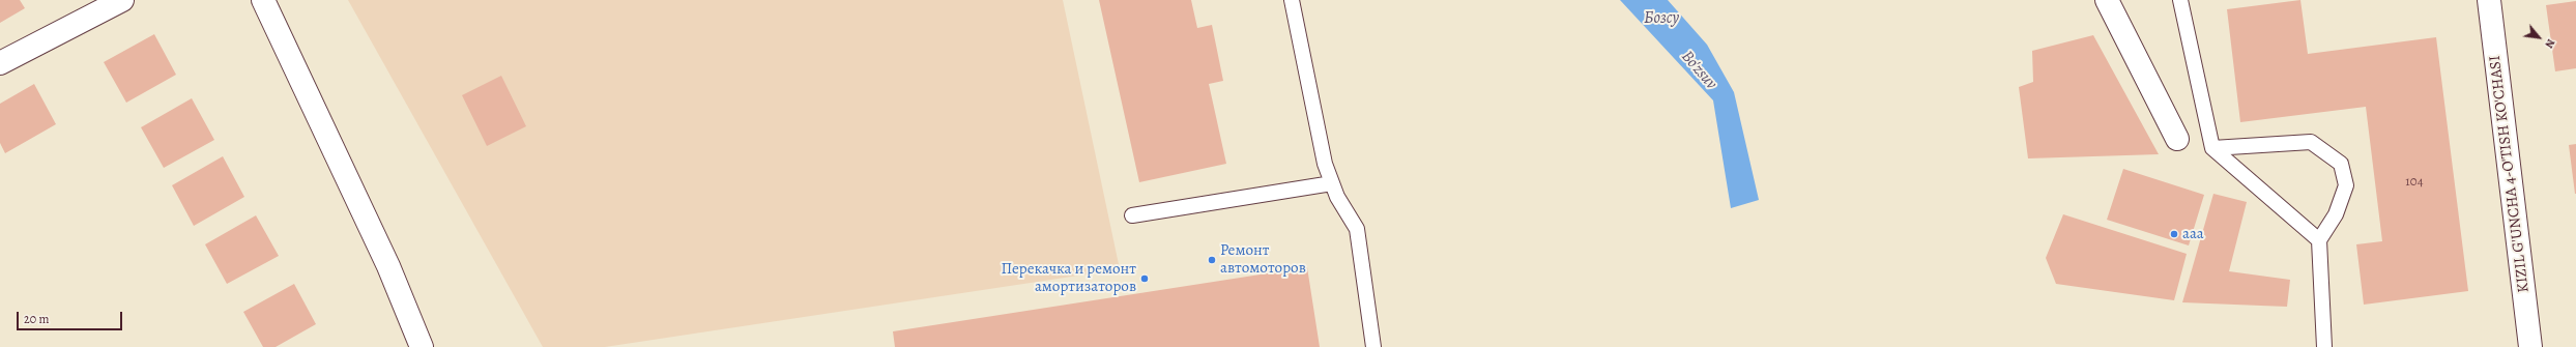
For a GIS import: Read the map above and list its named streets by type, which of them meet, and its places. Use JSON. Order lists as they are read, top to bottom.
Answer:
{
  "streets": {
    "street": ["KIZIL G'UNCHA 4-O'TISH KO'CHASI"]
  },
  "water": ["Бозсу", "Bo'zsuv"],
  "places": ["ааа", "Ремонт автомоторов", "Перекачка и ремонт амортизаторов"],
  "house_numbers": ["104"],
  "scale_bar": "20 m",
  "north": "bottom right"
}
